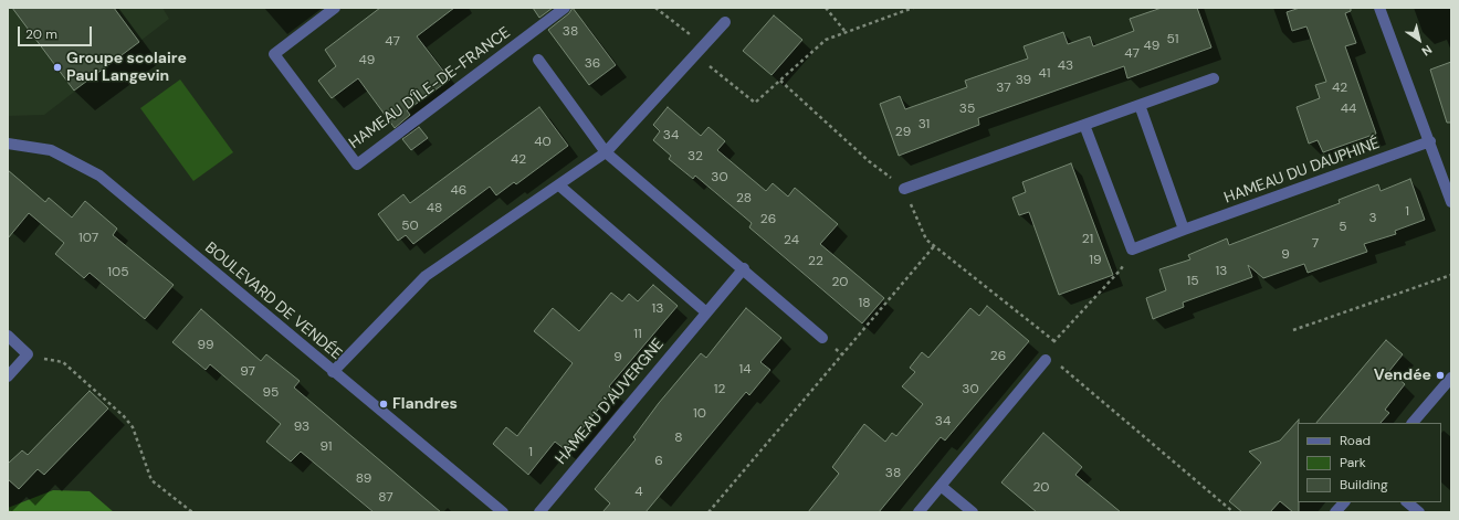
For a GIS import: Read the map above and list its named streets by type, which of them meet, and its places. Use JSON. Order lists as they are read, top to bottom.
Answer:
{
  "streets": {
    "street": [
      "HAMEAU D'ÎLE-DE-FRANCE",
      "HAMEAU DU DAUPHINÉ",
      "BOULEVARD DE VENDÉE",
      "HAMEAU D'AUVERGNE"
    ]
  },
  "places": ["Groupe scolaire Paul Langevin", "Vendée", "Flandres"],
  "house_numbers": [
    "38",
    "51",
    "47",
    "49",
    "47",
    "49",
    "36",
    "43",
    "41",
    "39",
    "37",
    "42",
    "35",
    "44",
    "31",
    "29",
    "34",
    "40",
    "32",
    "42",
    "30",
    "46",
    "28",
    "48",
    "1",
    "3",
    "26",
    "50",
    "5",
    "107",
    "21",
    "24",
    "7",
    "9",
    "19",
    "22",
    "13",
    "105",
    "15",
    "20",
    "18",
    "13",
    "11",
    "99",
    "26",
    "9",
    "14",
    "97",
    "12",
    "30",
    "95",
    "10",
    "34",
    "93",
    "8",
    "91",
    "1",
    "6",
    "38",
    "89",
    "20",
    "4",
    "87"
  ],
  "legend": ["Road", "Park", "Building"],
  "scale_bar": "20 m",
  "north": "bottom right"
}
